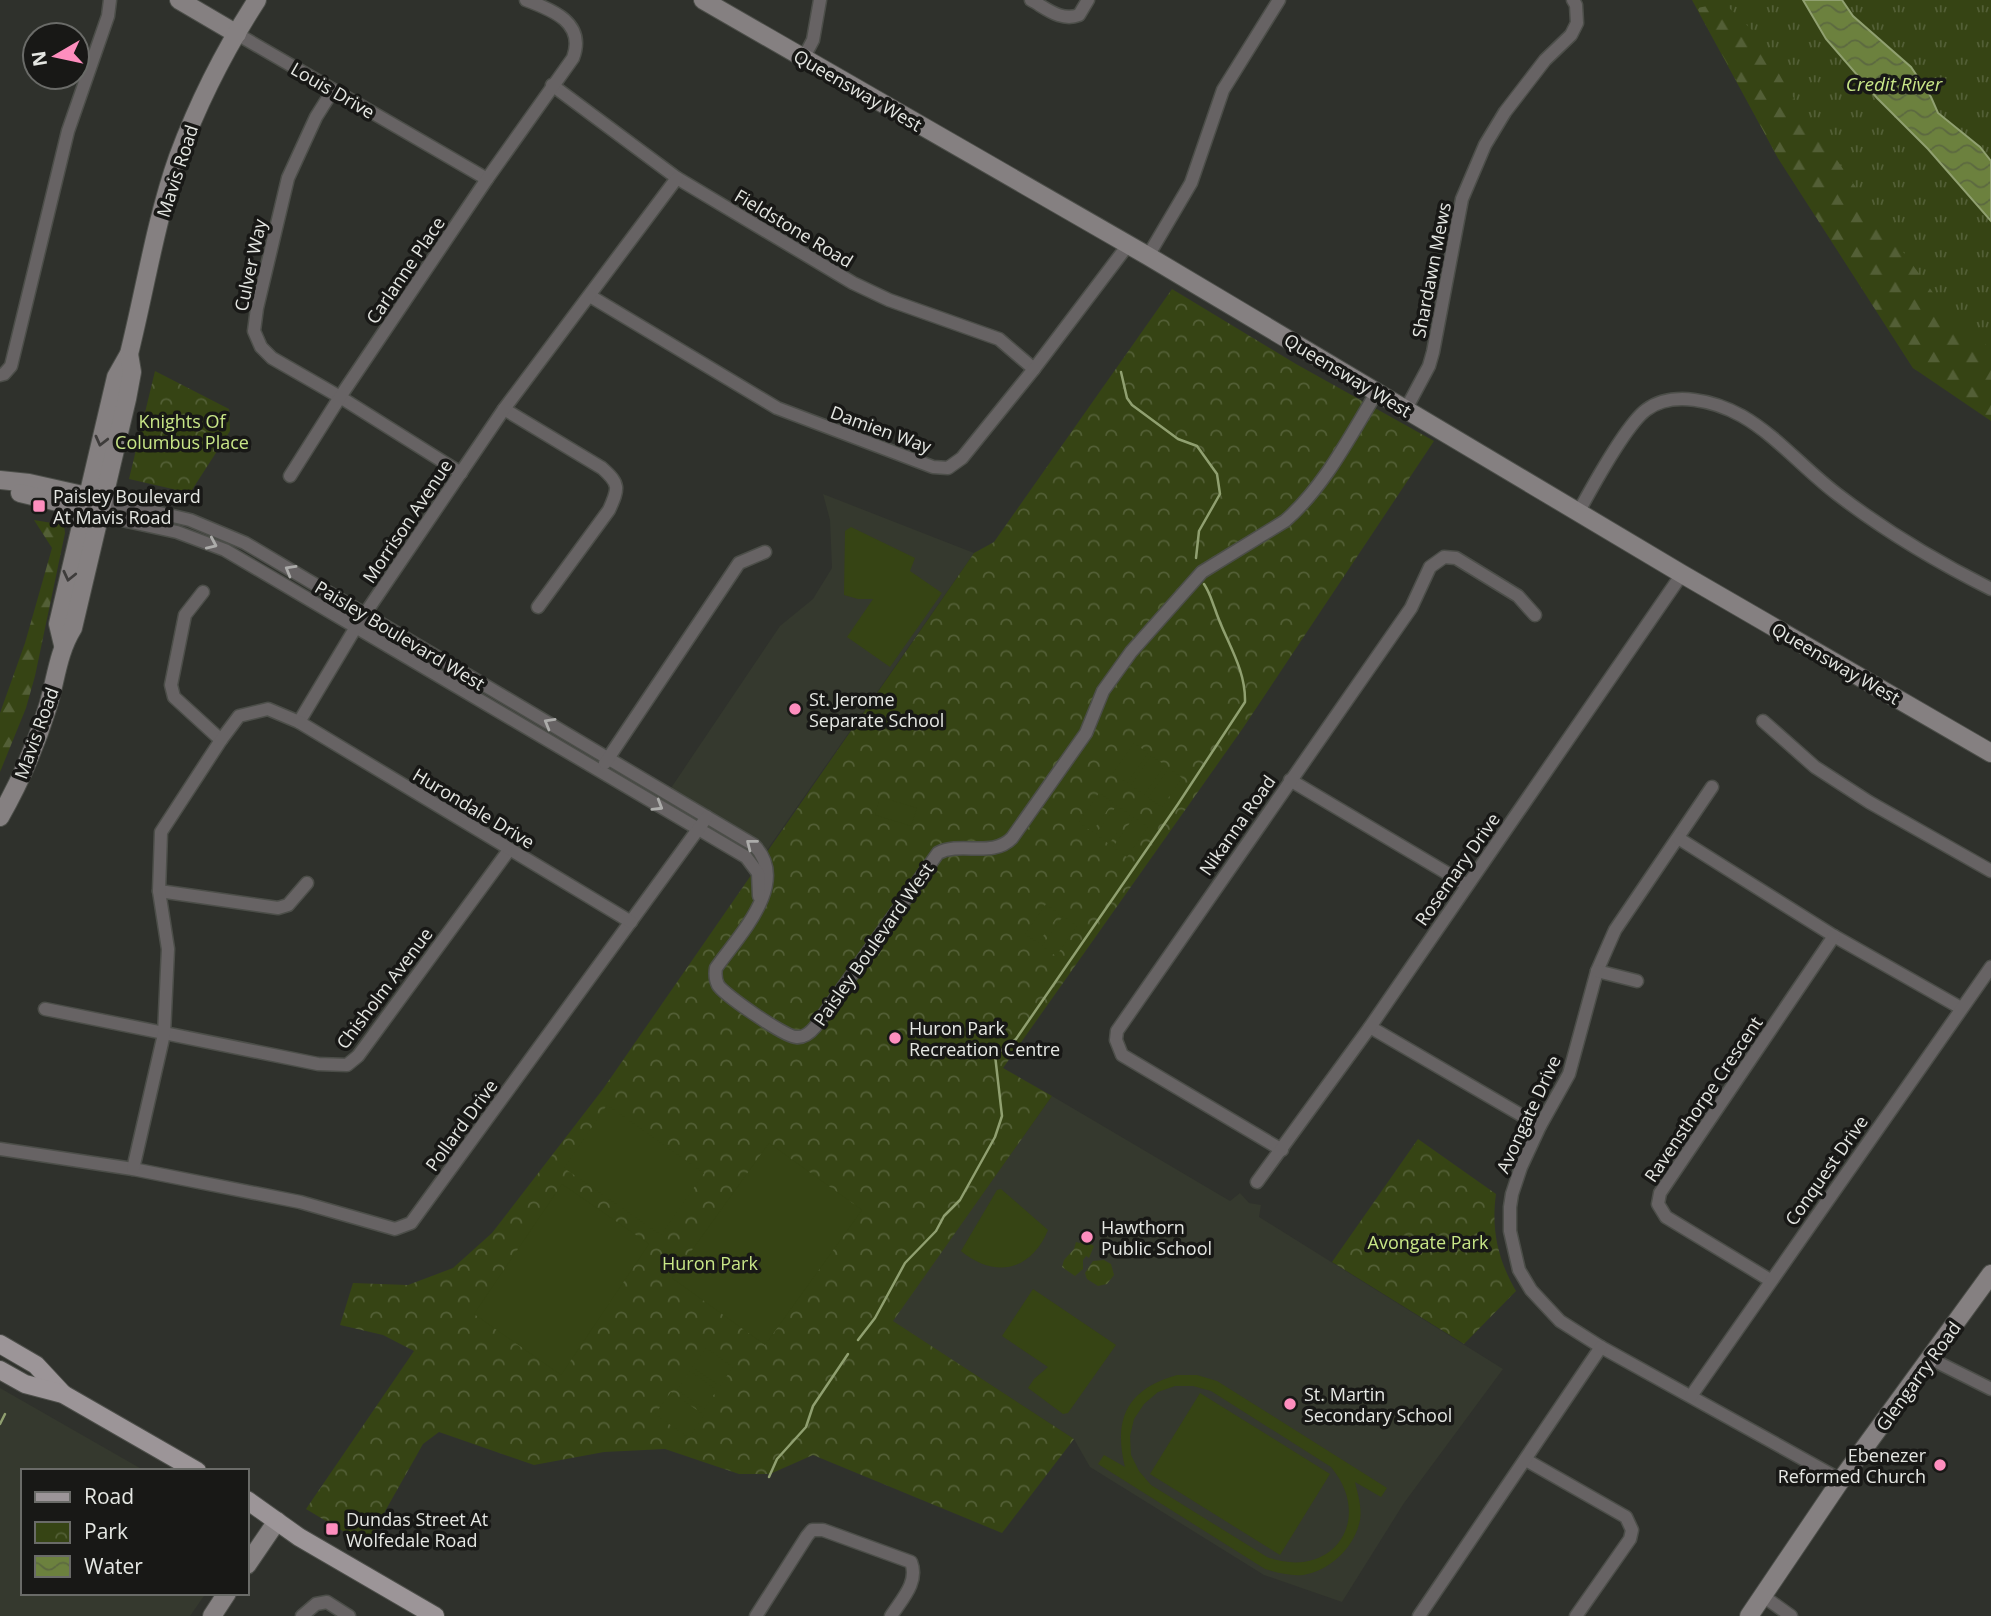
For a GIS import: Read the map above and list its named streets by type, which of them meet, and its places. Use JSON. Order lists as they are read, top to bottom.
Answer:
{
  "streets": {
    "street": [
      "Louis Drive",
      "Queensway West",
      "Mavis Road",
      "Fieldstone Road",
      "Culver Way",
      "Carlanne Place",
      "Shardawn Mews",
      "Damien Way",
      "Morrison Avenue",
      "Paisley Boulevard West",
      "Hurondale Drive",
      "Nikanna Road",
      "Rosemary Drive",
      "Chisholm Avenue",
      "Ravensthorpe Crescent",
      "Avongate Drive",
      "Pollard Drive",
      "Conquest Drive",
      "Glengarry Road"
    ]
  },
  "crossings": [
    ["Louis Drive", "Mavis Road"],
    ["Louis Drive", "Culver Way"],
    ["Louis Drive", "Carlanne Place"],
    ["Queensway West", "Shardawn Mews"],
    ["Queensway West", "Damien Way"],
    ["Queensway West", "Paisley Boulevard West"],
    ["Queensway West", "Rosemary Drive"],
    ["Mavis Road", "Paisley Boulevard West"],
    ["Fieldstone Road", "Carlanne Place"],
    ["Fieldstone Road", "Damien Way"],
    ["Fieldstone Road", "Morrison Avenue"],
    ["Culver Way", "Carlanne Place"],
    ["Culver Way", "Morrison Avenue"],
    ["Damien Way", "Morrison Avenue"],
    ["Morrison Avenue", "Paisley Boulevard West"],
    ["Morrison Avenue", "Hurondale Drive"],
    ["Paisley Boulevard West", "Pollard Drive"],
    ["Hurondale Drive", "Chisholm Avenue"],
    ["Hurondale Drive", "Pollard Drive"],
    ["Nikanna Road", "Rosemary Drive"],
    ["Ravensthorpe Crescent", "Conquest Drive"],
    ["Avongate Drive", "Conquest Drive"],
    ["Avongate Drive", "Glengarry Road"]
  ],
  "water": ["Credit River"],
  "parks": ["Knights Of Columbus Place", "Avongate Park", "Huron Park"],
  "places": {
    "transit": ["Paisley Boulevard At Mavis Road", "Dundas Street At Wolfedale Road"],
    "other": [
      "St. Jerome Separate School",
      "Huron Park Recreation Centre",
      "Hawthorn Public School",
      "St. Martin Secondary School",
      "Ebenezer Reformed Church"
    ]
  },
  "legend": ["Road", "Park", "Water"],
  "north": "left"
}
